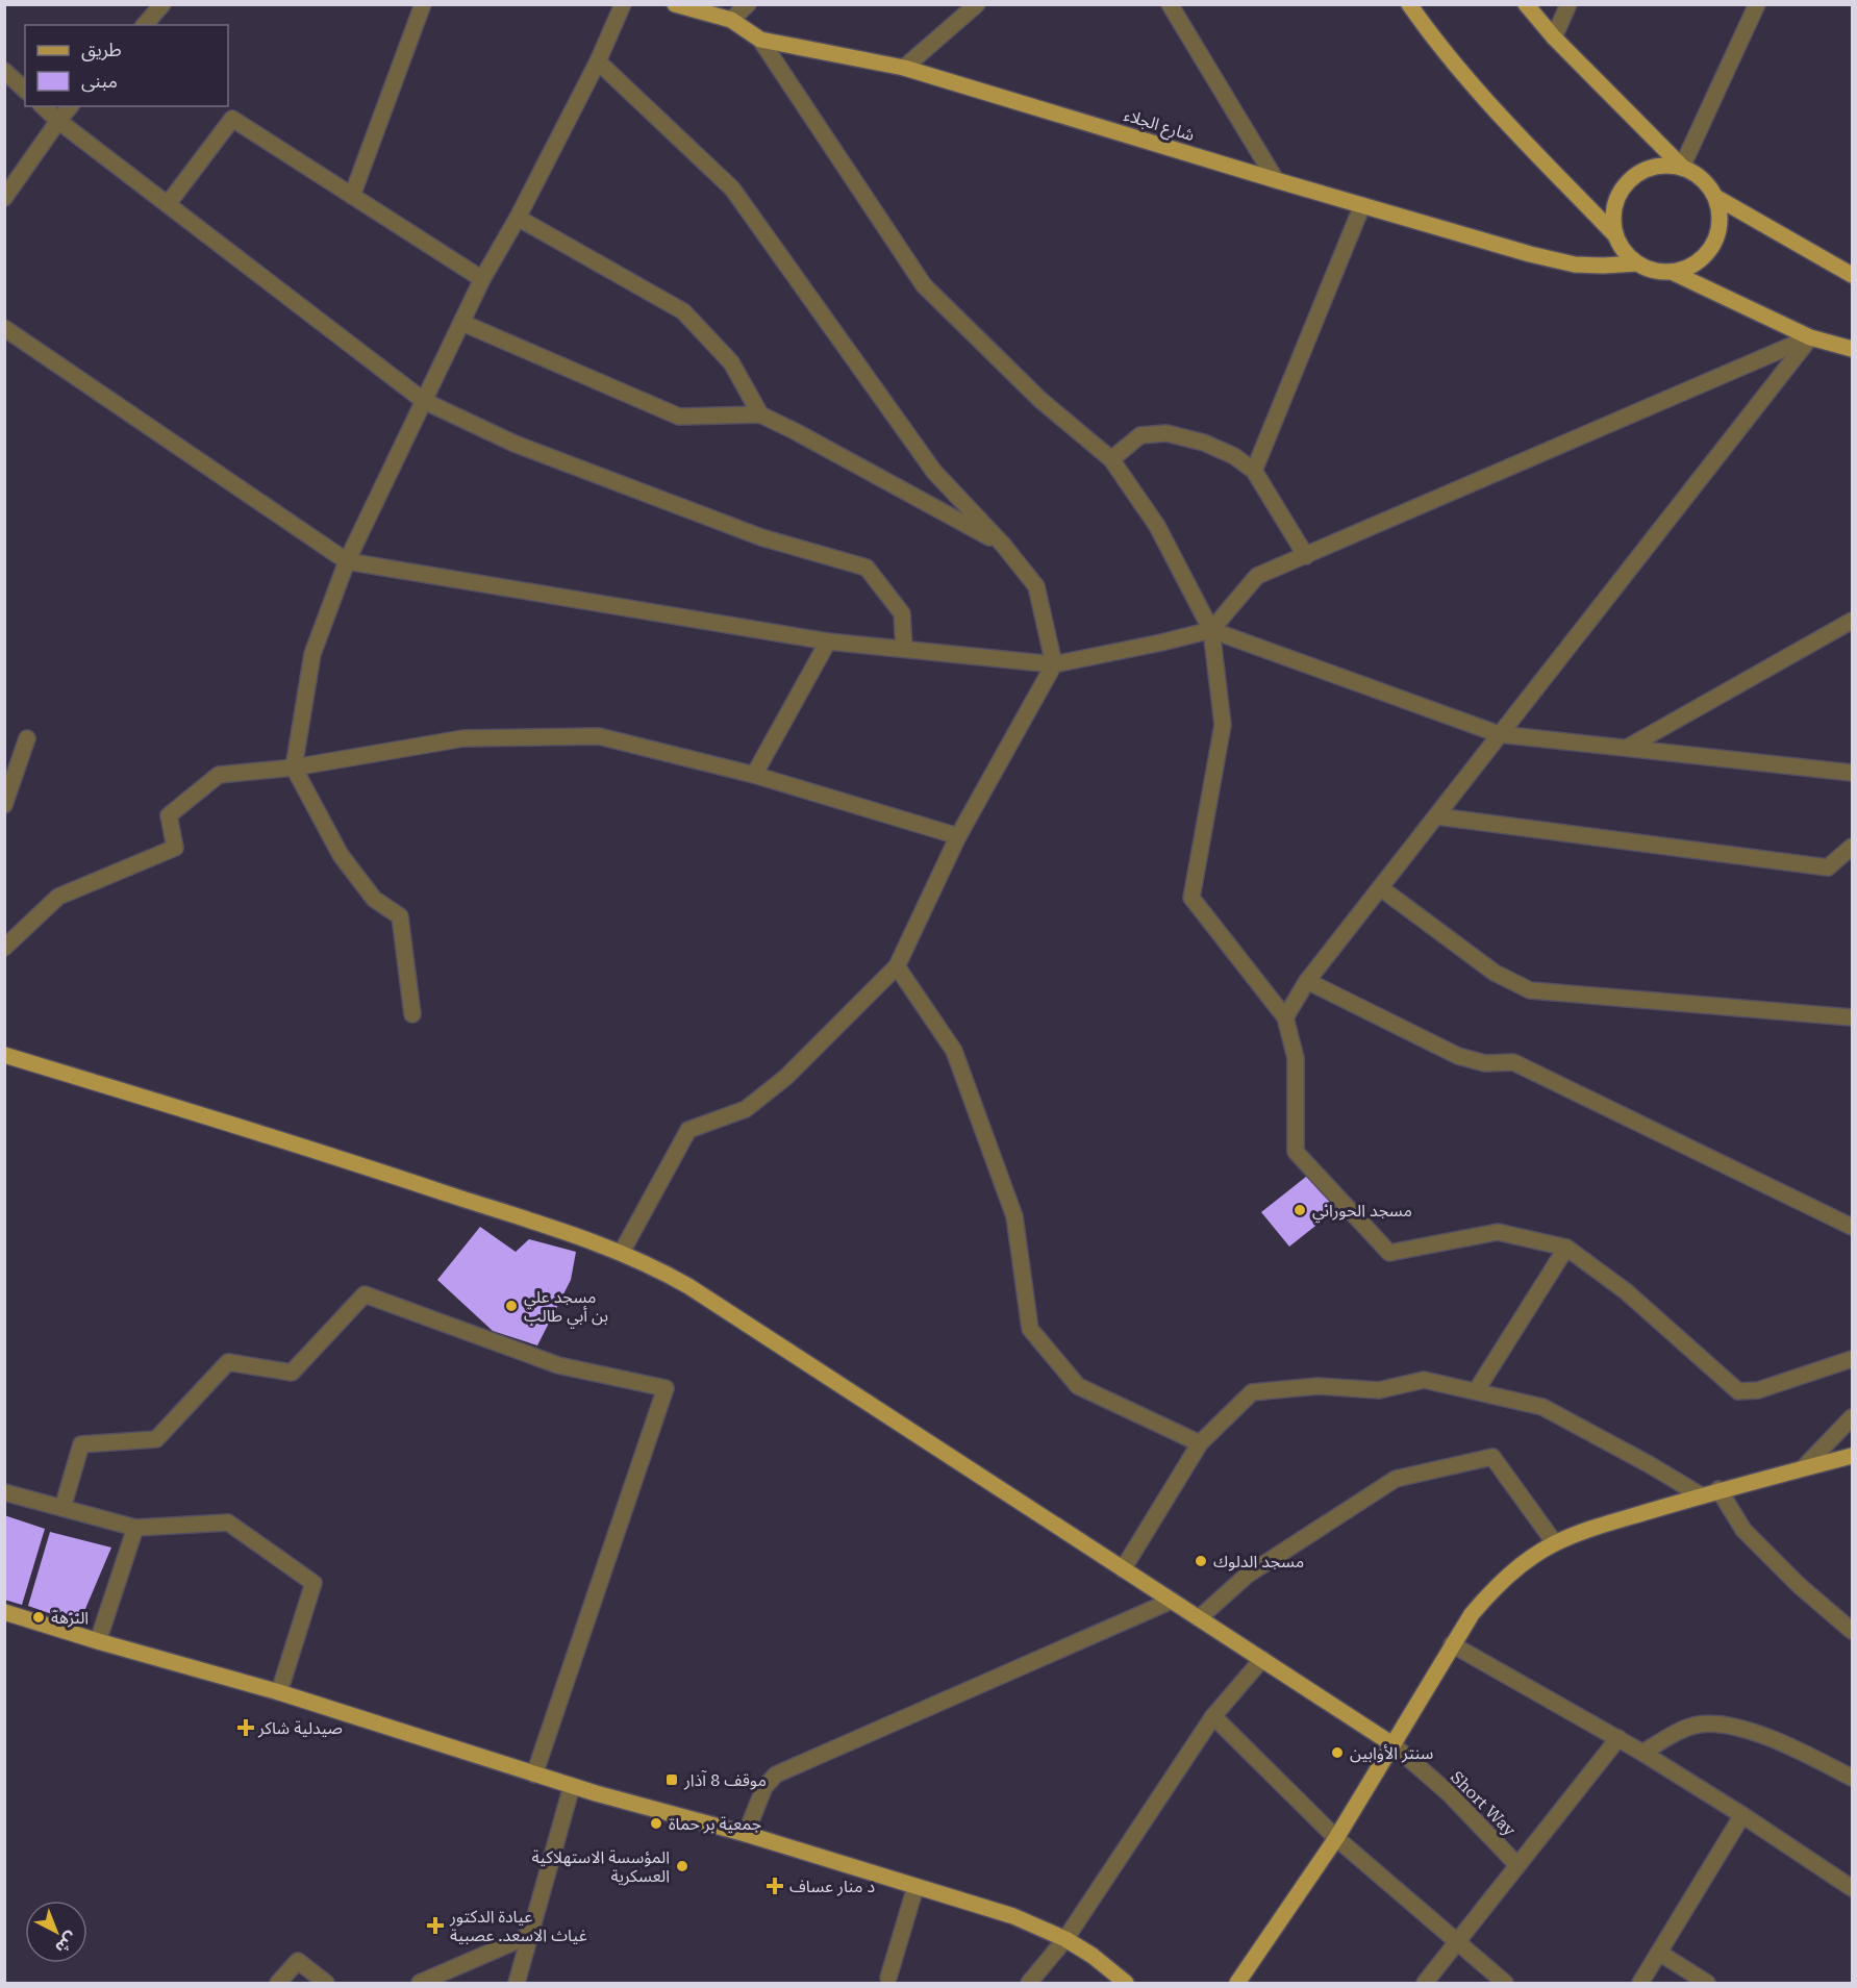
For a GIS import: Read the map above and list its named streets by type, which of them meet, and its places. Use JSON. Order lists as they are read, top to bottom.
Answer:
{
  "streets": {
    "main road": ["شارع الجلاء"],
    "street": ["Short Way"]
  },
  "places": {
    "other": [
      "مسجد الحوراني",
      "مسجد علي بن أبي طالب",
      "مسجد الدلوك",
      "النزهة",
      "سنتر الأوابين",
      "جمعية بر حماة",
      "المؤسسة الاستهلاكية العسكرية"
    ],
    "health": ["صيدلية شاكر", "د منار عساف", "عيادة الدكتور غياث الاسعد. عصبية"],
    "transit": ["موقف 8 آذار"]
  },
  "legend": ["طريق", "مبنى"],
  "north": "bottom right"
}
